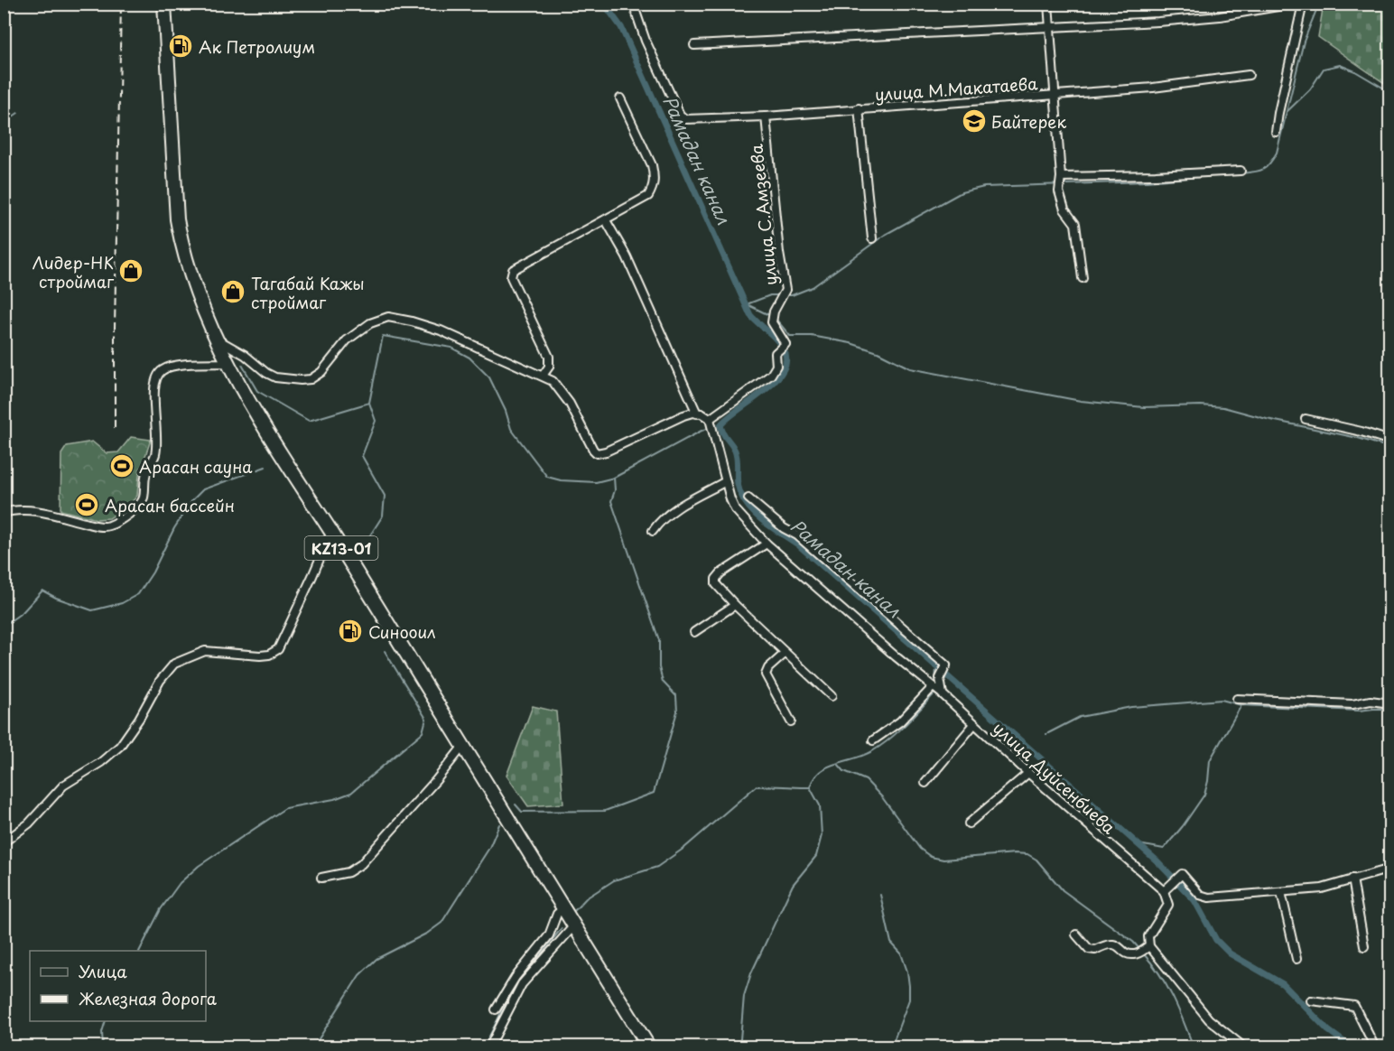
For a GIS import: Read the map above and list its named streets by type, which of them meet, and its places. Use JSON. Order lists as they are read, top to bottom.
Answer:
{
  "streets": {
    "highway": ["KZ13-01"],
    "street": ["улица М.Макатаева", "улица С.Амзеева", "улица Дуйсенбиева"]
  },
  "crossings": [
    ["улица М.Макатаева", "улица С.Амзеева"],
    ["улица С.Амзеева", "улица Дуйсенбиева"]
  ],
  "water": ["Рамадан канал"],
  "places": {
    "fuel station": ["Ак Петролиум", "Синооил"],
    "school or university": ["Байтерек"],
    "shop": ["Лидер-НК строймаг", "Тагабай Кажы строймаг"],
    "sports": ["Арасан сауна", "Арасан бассейн"]
  },
  "legend": ["Улица", "Железная дорога"]
}
